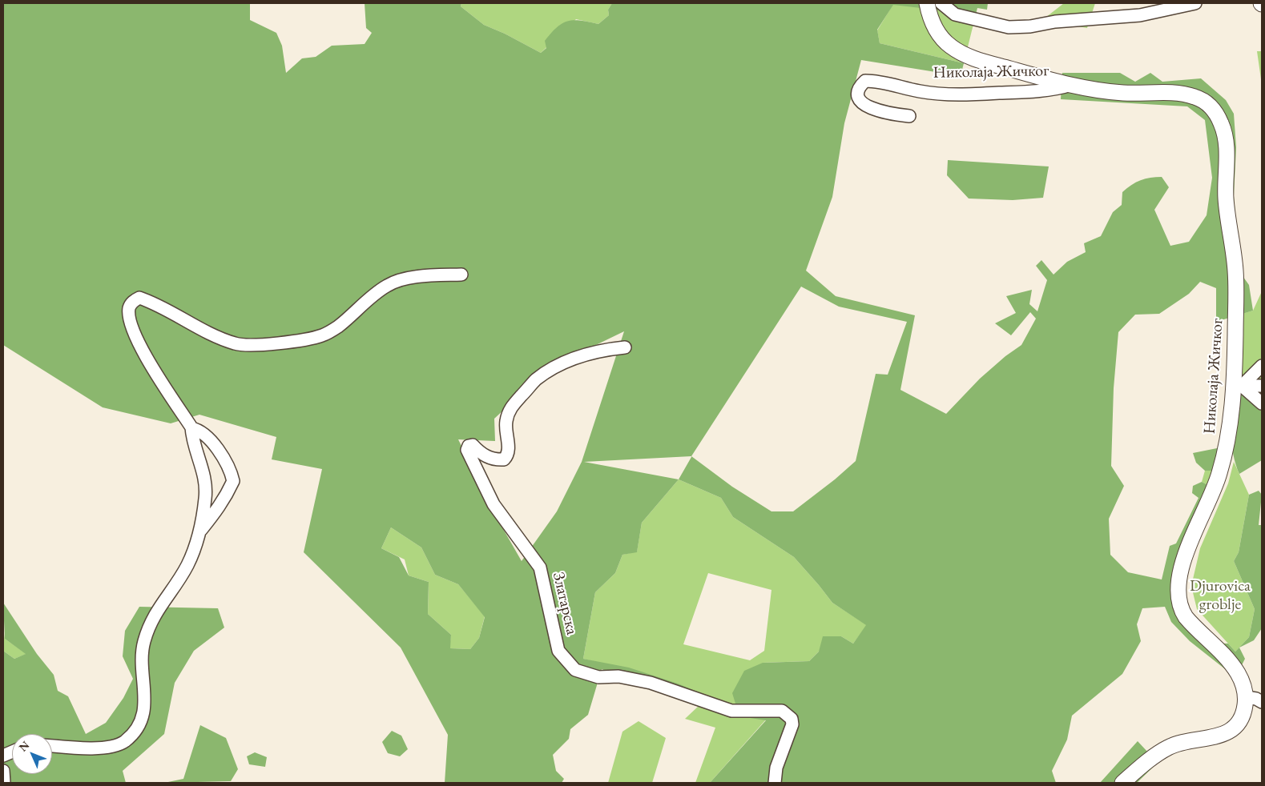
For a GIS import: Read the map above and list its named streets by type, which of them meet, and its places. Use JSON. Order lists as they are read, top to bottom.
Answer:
{
  "streets": {
    "street": ["Николаја Жичког", "Златарска"]
  },
  "parks": ["Djurovica groblje"],
  "north": "top left"
}
